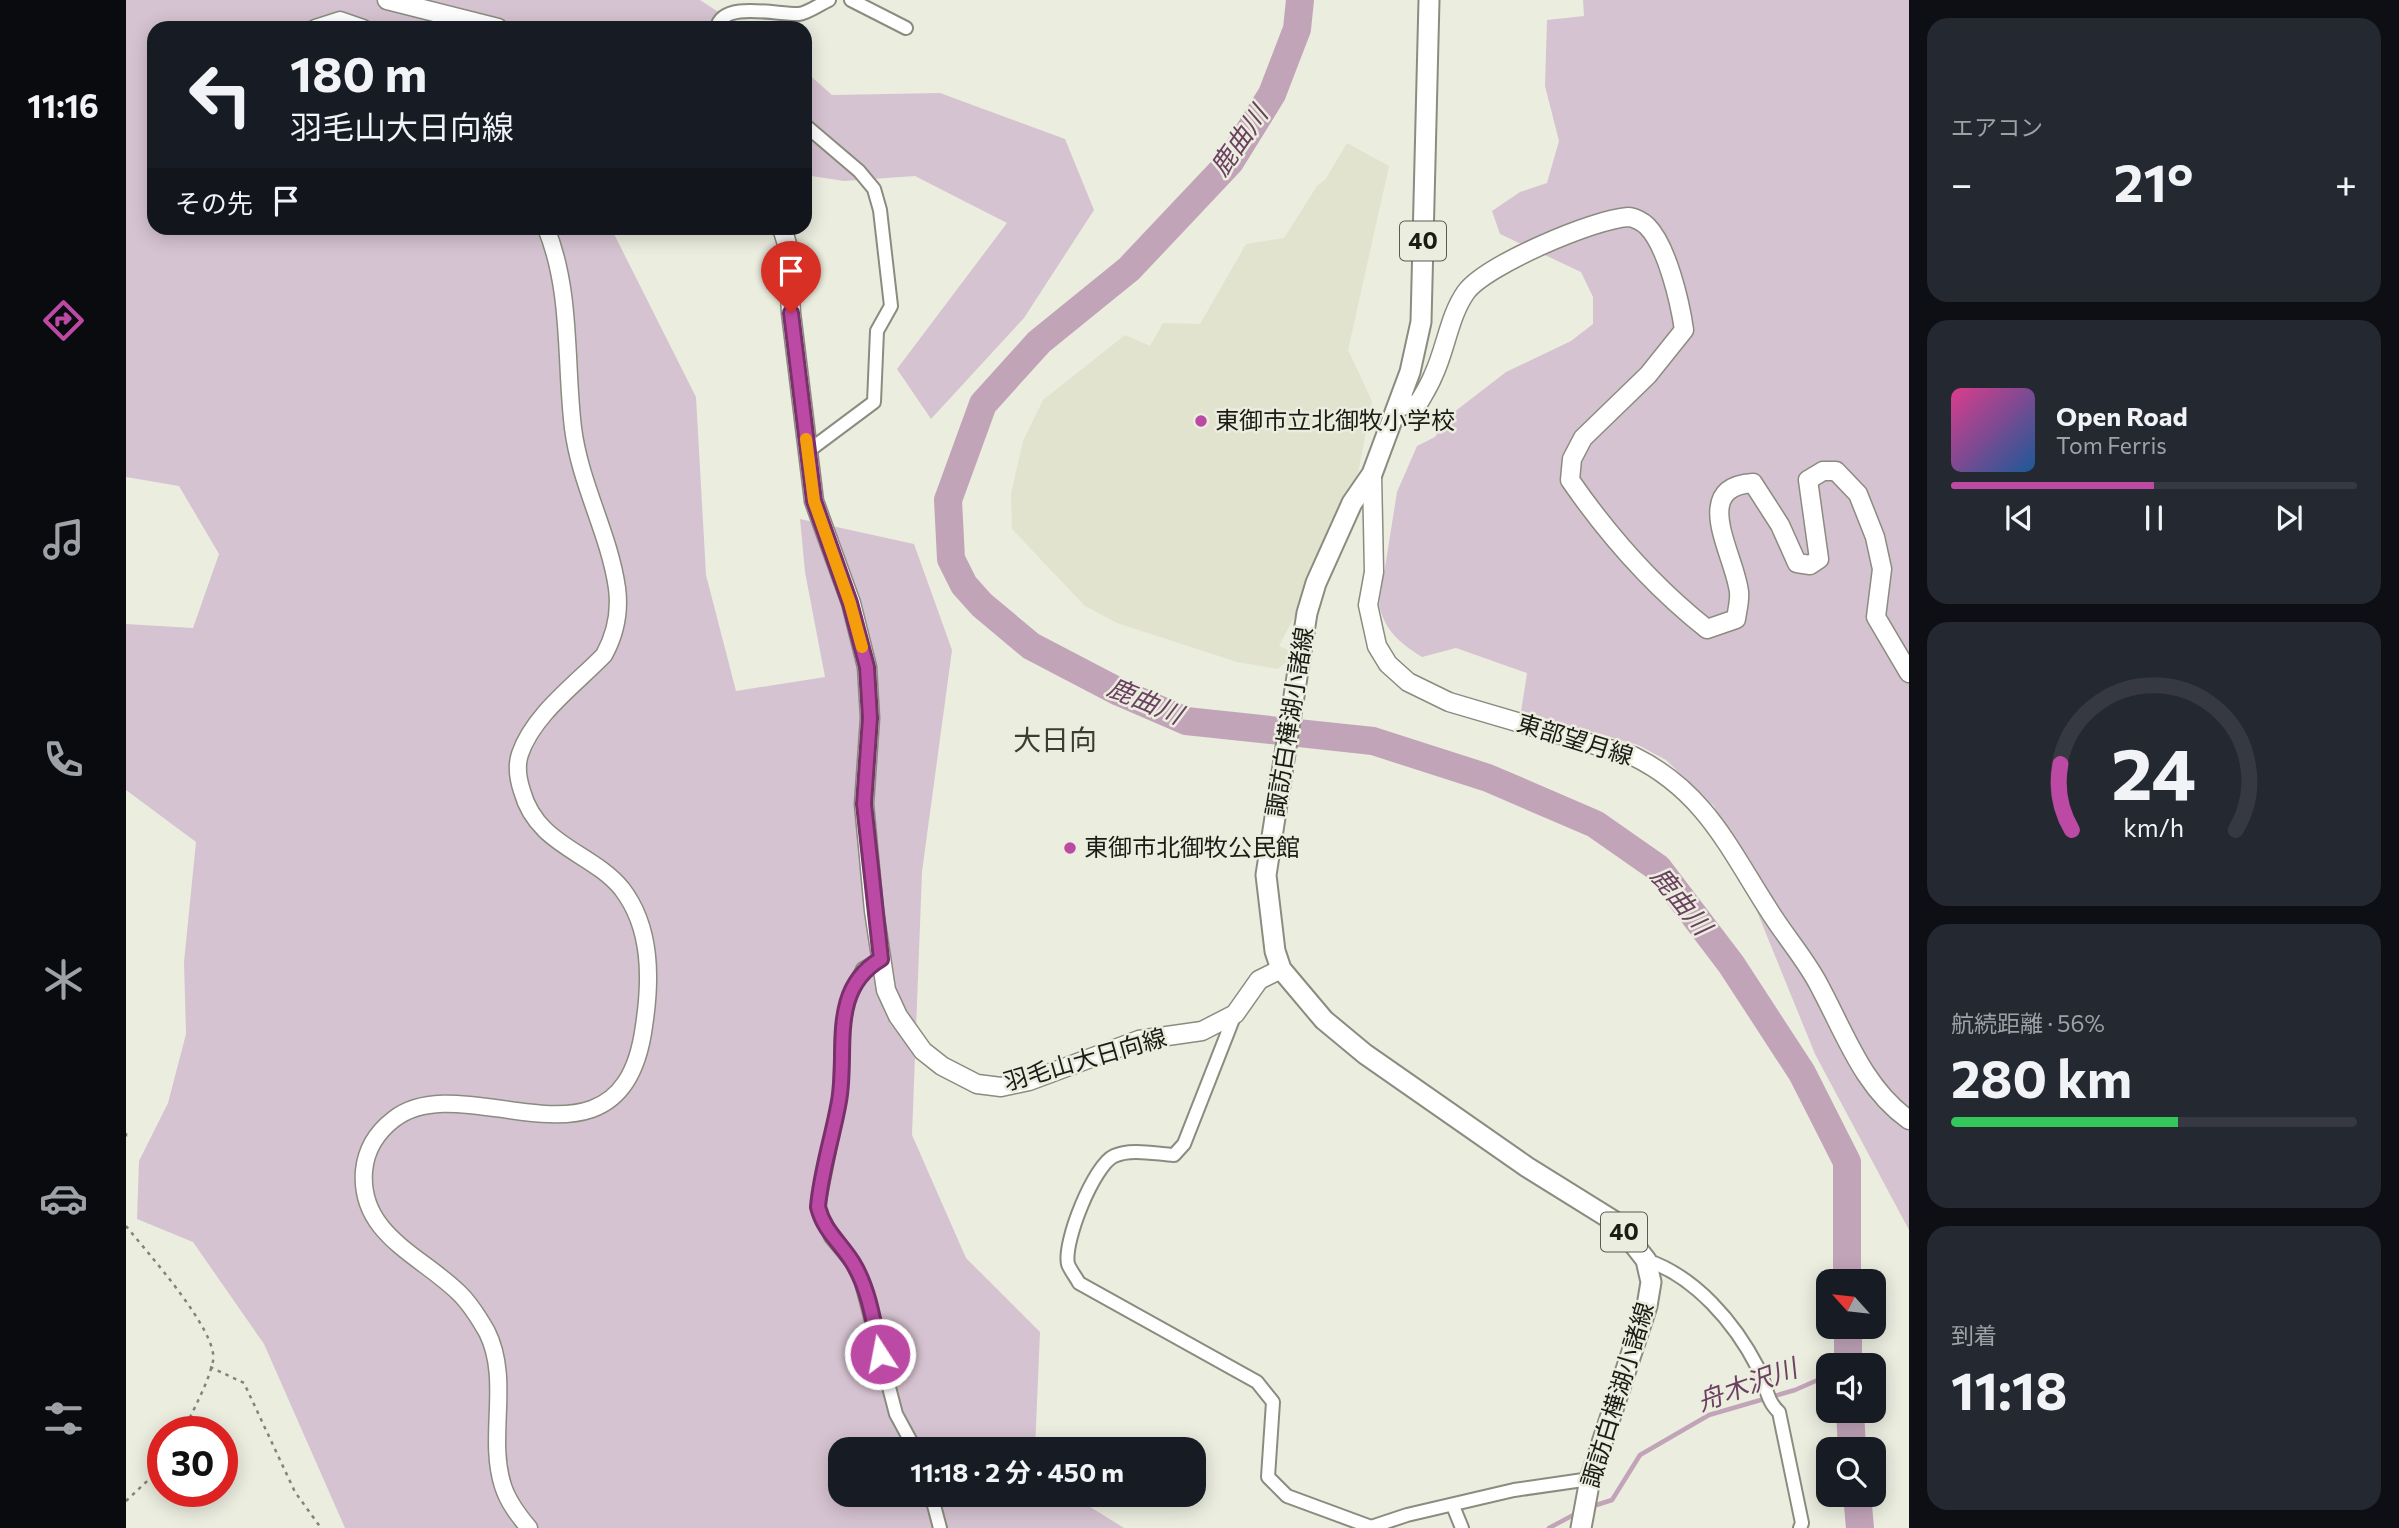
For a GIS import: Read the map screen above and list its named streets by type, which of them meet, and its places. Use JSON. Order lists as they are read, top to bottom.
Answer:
{
  "streets": {
    "main road": [
      "40",
      "諏訪白樺湖小諸線",
      "東部望月線",
      "羽毛山大日向線"
    ]
  },
  "crossings": [
    ["諏訪白樺湖小諸線", "東部望月線"],
    ["諏訪白樺湖小諸線", "羽毛山大日向線"]
  ],
  "districts": ["大日向"],
  "water": ["鹿曲川", "舟木沢川"],
  "places": ["東御市立北御牧小学校", "東御市北御牧公民館"],
  "north": "top left",
  "page": {
    "tabs": "11:16",
    "tile": [
      "エアコン",
      ["航続距離 · 56%", "280 km"],
      ["到着", "11:18"]
    ],
    "turn": ["180 m", "羽毛山大日向線"],
    "heat": ["−", "21°", "+"],
    "then": "その先",
    "song": ["Open Road", "Tom Ferris"],
    "limit": "30",
    "trip": "11:18 · 2 分 · 450 m",
    "gauge": ["24", "km/h"]
  }
}
